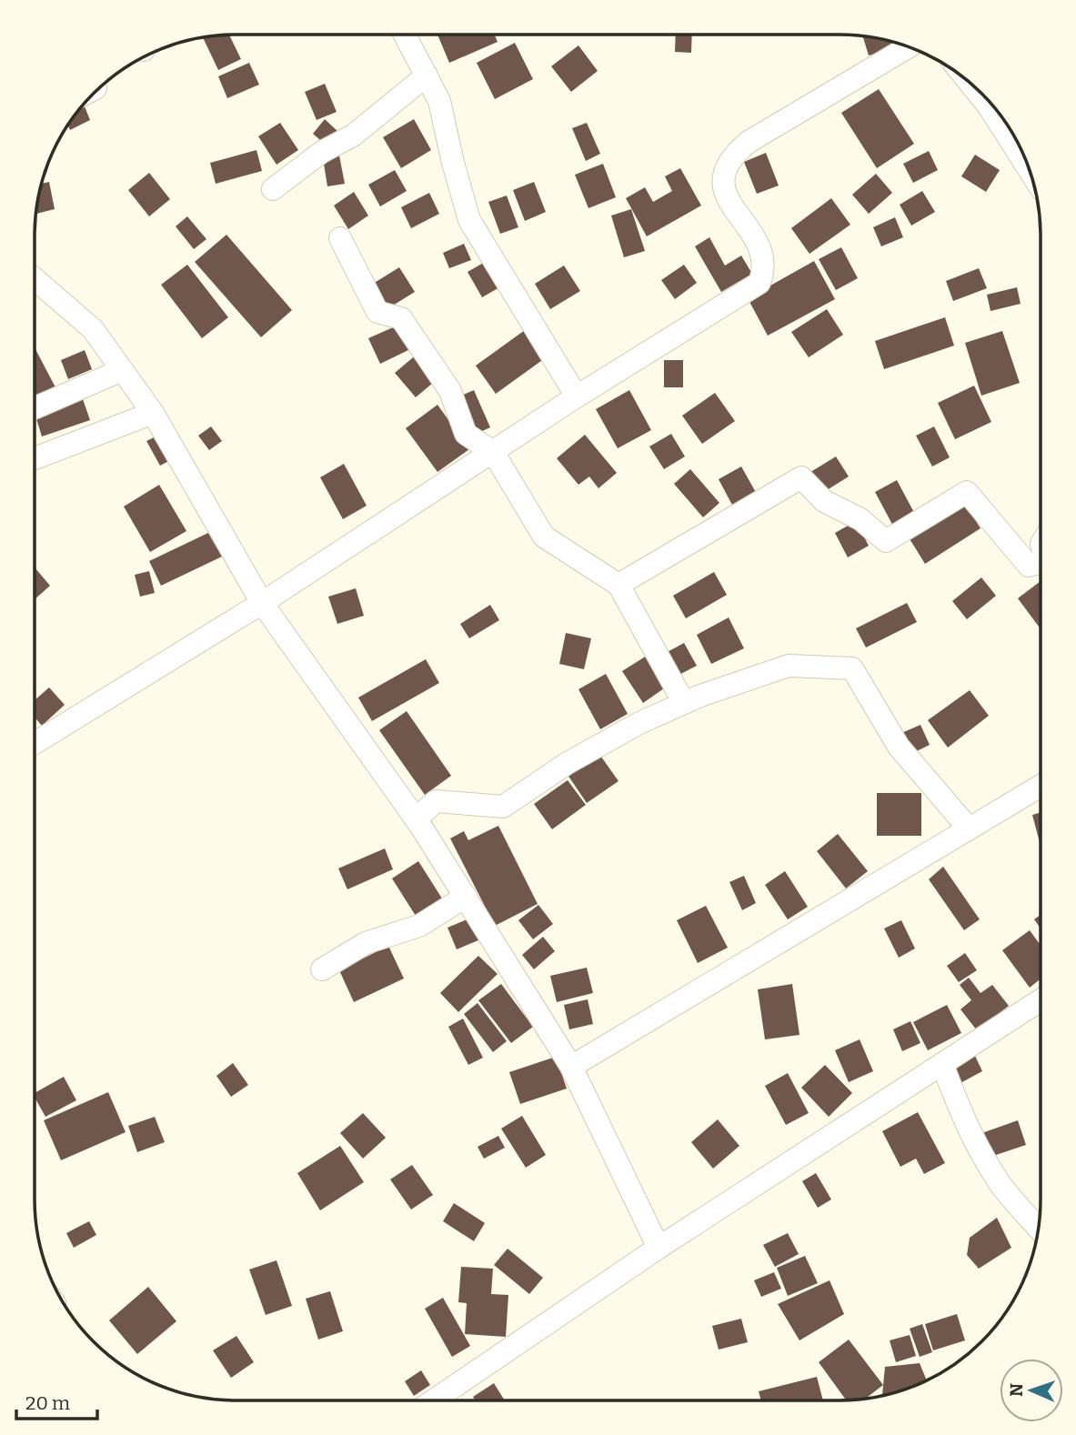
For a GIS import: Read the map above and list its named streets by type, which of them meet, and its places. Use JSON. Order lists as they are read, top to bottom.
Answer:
{
  "scale_bar": "20 m",
  "north": "left"
}
